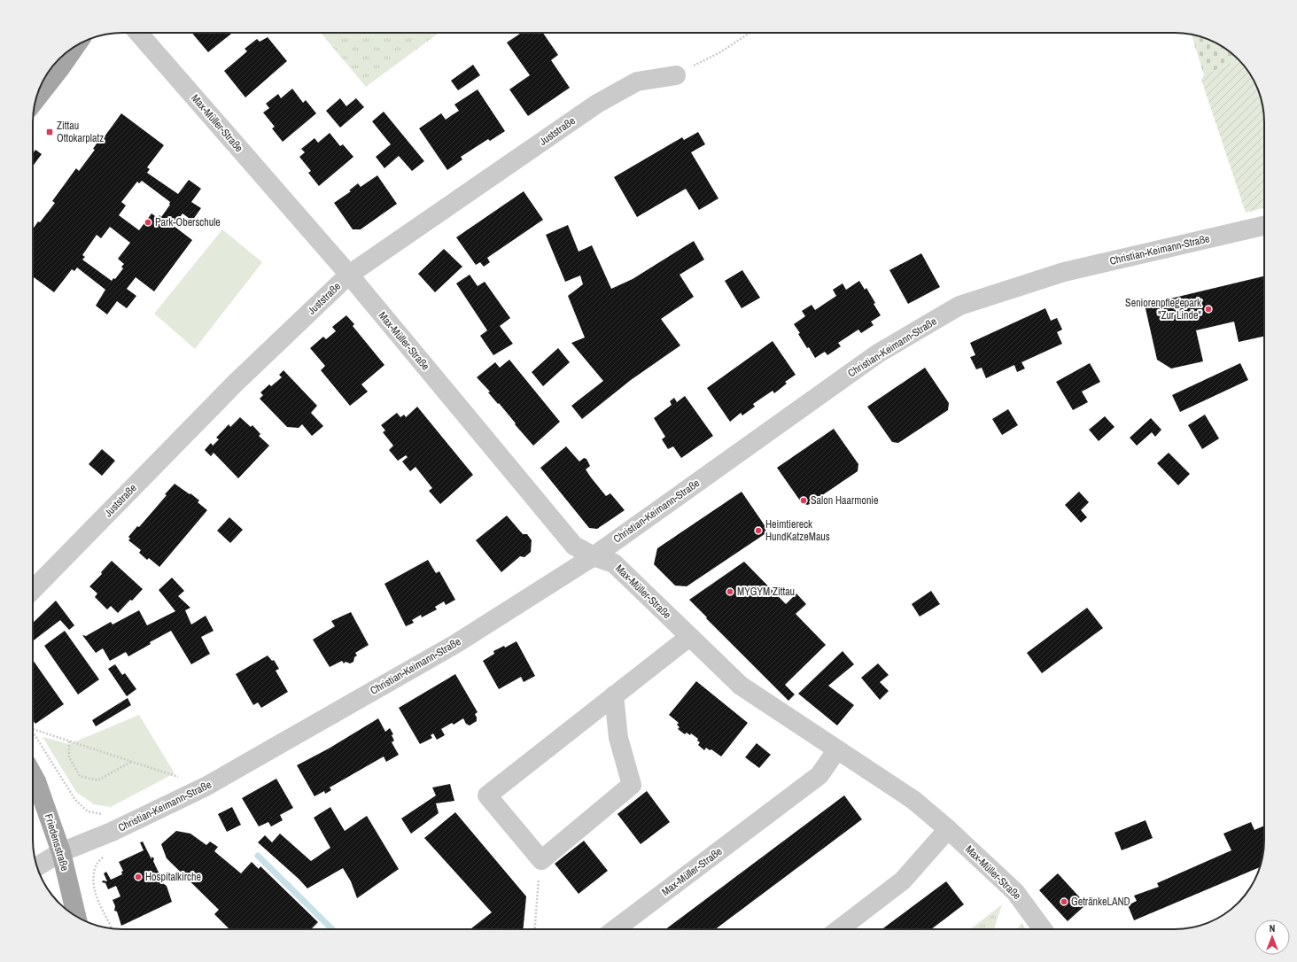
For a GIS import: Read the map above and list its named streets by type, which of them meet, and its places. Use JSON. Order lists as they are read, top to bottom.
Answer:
{
  "streets": {
    "main road": ["Friedensstraße"],
    "street": ["Max-Müller-Straße", "Juststraße", "Christian-Keimann-Straße"]
  },
  "crossings": [
    ["Max-Müller-Straße", "Juststraße"],
    ["Max-Müller-Straße", "Christian-Keimann-Straße"],
    ["Christian-Keimann-Straße", "Friedensstraße"]
  ],
  "places": {
    "transit": ["Zittau Ottokarplatz"],
    "other": [
      "Park-Oberschule",
      "Seniorenpflegepark \"Zur Linde\"",
      "Salon Haarmonie",
      "Heimtiereck HundKatzeMaus",
      "MYGYM Zittau",
      "Hospitalkirche",
      "GetränkeLAND"
    ]
  },
  "north": "top"
}
